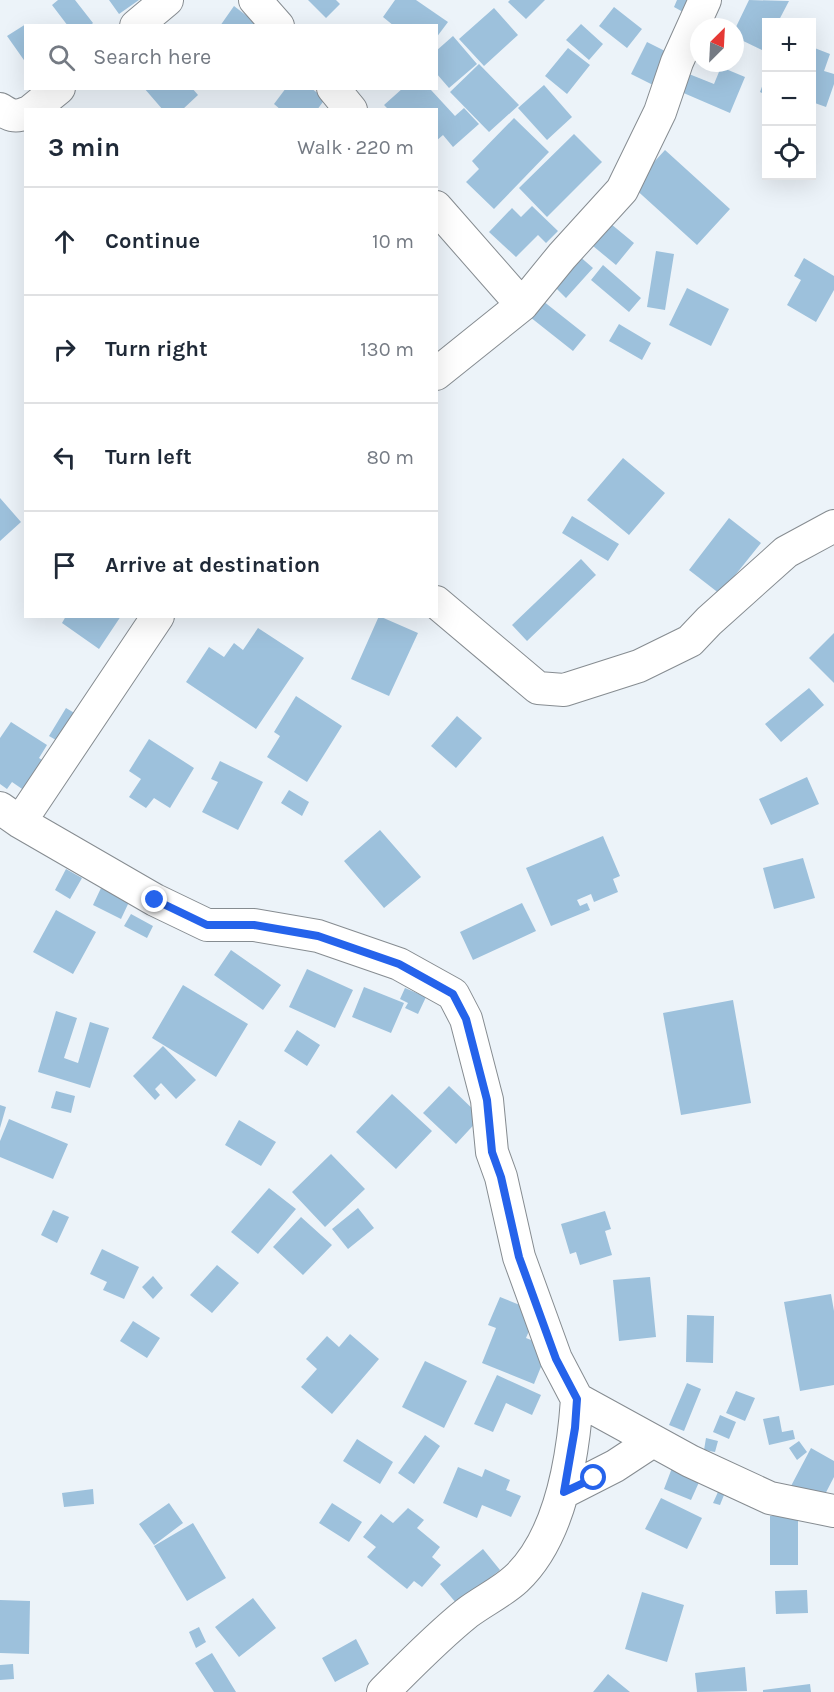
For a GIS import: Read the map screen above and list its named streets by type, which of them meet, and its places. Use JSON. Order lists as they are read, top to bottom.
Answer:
{
  "north": "top right",
  "page": {
    "map_buttons": ["+", "−"],
    "search": "Search here",
    "heading": ["3 min", "Walk · 220 m"],
    "list": [
      ["Continue", "10 m"],
      ["Turn right", "130 m"],
      ["Turn left", "80 m"],
      "Arrive at destination"
    ]
  }
}
